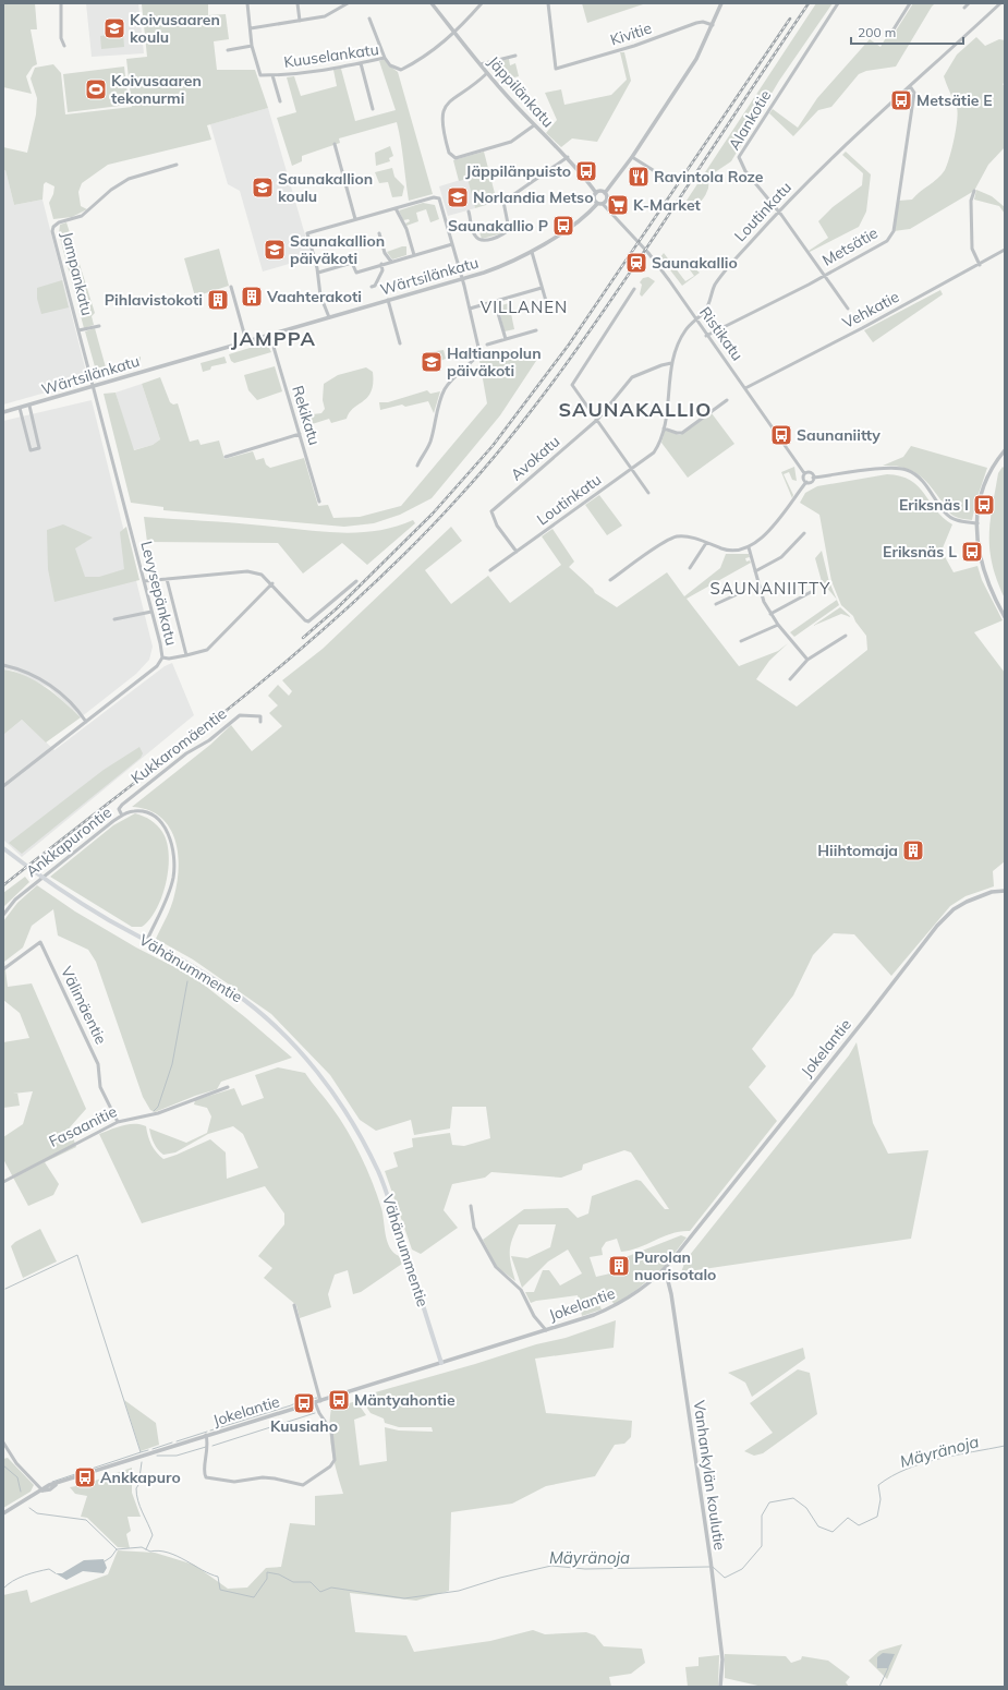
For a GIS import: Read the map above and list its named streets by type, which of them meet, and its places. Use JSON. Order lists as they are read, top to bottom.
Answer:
{
  "streets": {
    "main road": ["Vähänummentie"],
    "street": [
      "Kivitie",
      "Kuuselankatu",
      "Jäppilänkatu",
      "Alankotie",
      "Loutinkatu",
      "Metsätie",
      "Jampankatu",
      "Wärtsilänkatu",
      "Vehkatie",
      "Ristikatu",
      "Rekikatu",
      "Avokatu",
      "Levysepänkatu",
      "Kukkaromäentie",
      "Ankkapurontie",
      "Välimäentie",
      "Jokelantie",
      "Fasaanitie",
      "Vanhankylän koulutie"
    ]
  },
  "crossings": [
    ["Kuuselankatu", "Jäppilänkatu"],
    ["Jäppilänkatu", "Wärtsilänkatu"],
    ["Jäppilänkatu", "Ristikatu"],
    ["Alankotie", "Loutinkatu"],
    ["Alankotie", "Metsätie"],
    ["Loutinkatu", "Metsätie"],
    ["Loutinkatu", "Ristikatu"],
    ["Loutinkatu", "Avokatu"],
    ["Metsätie", "Ristikatu"],
    ["Jampankatu", "Wärtsilänkatu"],
    ["Jampankatu", "Levysepänkatu"],
    ["Wärtsilänkatu", "Ristikatu"],
    ["Wärtsilänkatu", "Rekikatu"],
    ["Wärtsilänkatu", "Levysepänkatu"],
    ["Vehkatie", "Ristikatu"],
    ["Kukkaromäentie", "Ankkapurontie"],
    ["Ankkapurontie", "Vähänummentie"],
    ["Vähänummentie", "Jokelantie"],
    ["Välimäentie", "Fasaanitie"],
    ["Jokelantie", "Vanhankylän koulutie"]
  ],
  "districts": [
    "VILLANEN",
    "JAMPPA",
    "SAUNAKALLIO",
    "SAUNANIITTY"
  ],
  "water": ["Mäyränoja"],
  "places": {
    "school or university": [
      "Koivusaaren koulu",
      "Saunakallion koulu",
      "Norlandia Metso",
      "Saunakallion päiväkoti",
      "Haltianpolun päiväkoti"
    ],
    "sports": ["Koivusaaren tekonurmi"],
    "bus stop": [
      "Metsätie E",
      "Jäppilänpuisto",
      "Saunakallio P",
      "Saunaniitty",
      "Eriksnäs I",
      "Eriksnäs L",
      "Mäntyahontie",
      "Kuusiaho",
      "Ankkapuro"
    ],
    "restaurant": ["Ravintola Roze"],
    "supermarket": ["K-Market"],
    "station": ["Saunakallio"],
    "building": [
      "Vaahterakoti",
      "Pihlavistokoti",
      "Hiihtomaja",
      "Purolan nuorisotalo"
    ]
  },
  "scale_bar": "200 m"
}
